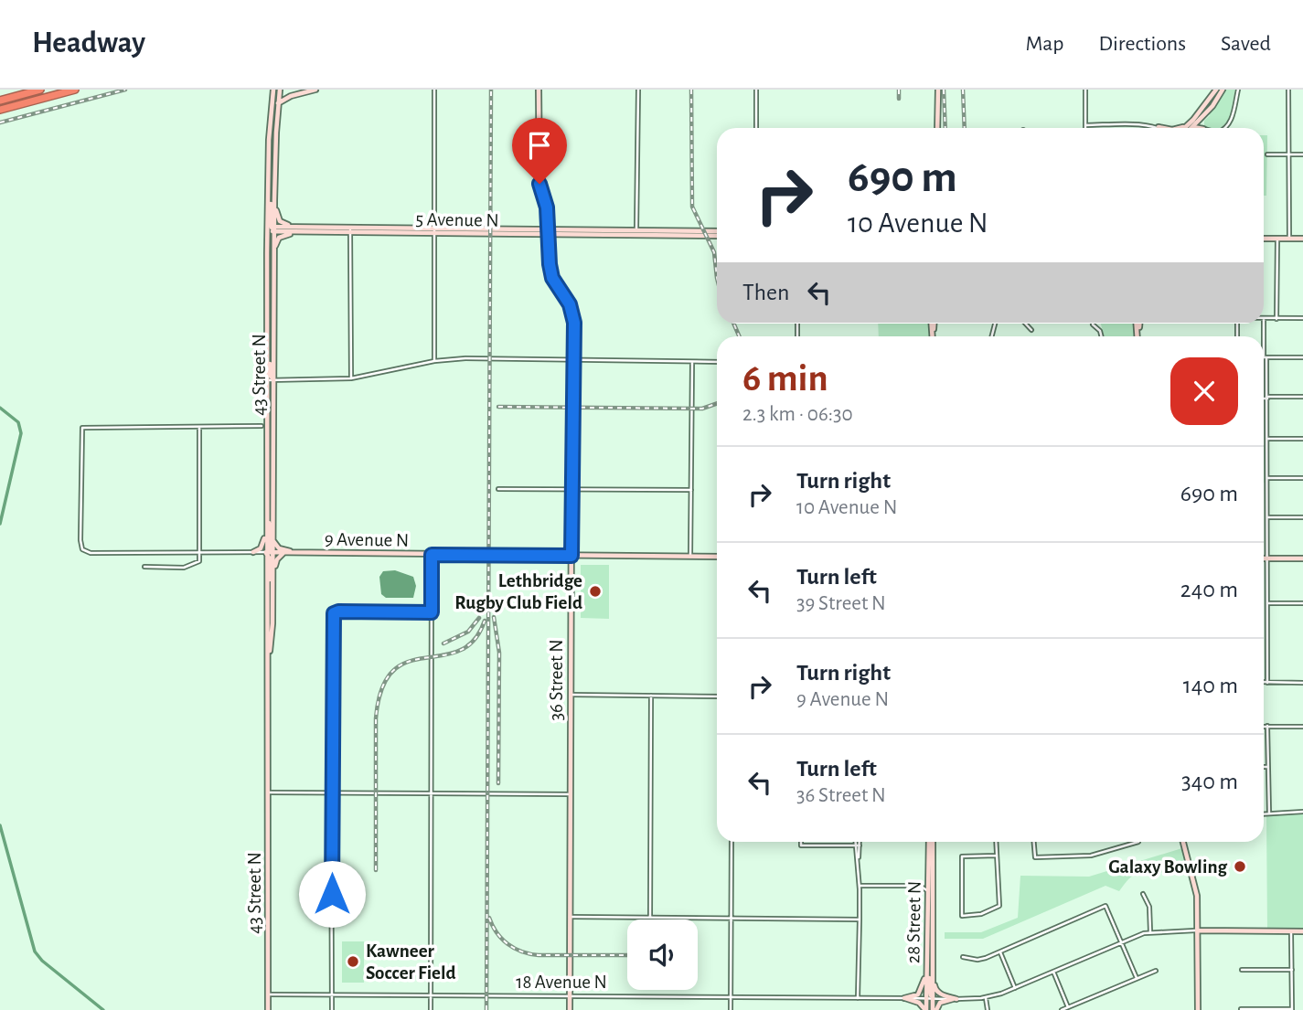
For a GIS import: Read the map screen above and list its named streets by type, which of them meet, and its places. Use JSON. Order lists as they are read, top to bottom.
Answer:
{
  "streets": {
    "main road": [
      "5 Avenue N",
      "43 Street N",
      "9 Avenue N",
      "36 Street N",
      "28 Street N"
    ],
    "street": ["18 Avenue N"]
  },
  "crossings": [
    ["5 Avenue N", "43 Street N"],
    ["5 Avenue N", "36 Street N"],
    ["43 Street N", "9 Avenue N"],
    ["43 Street N", "18 Avenue N"],
    ["9 Avenue N", "36 Street N"],
    ["36 Street N", "18 Avenue N"],
    ["28 Street N", "18 Avenue N"]
  ],
  "places": ["Lethbridge Rugby Club Field", "Galaxy Bowling", "Kawneer Soccer Field"],
  "page": {
    "header": "Headway",
    "nav": ["Map", "Directions", "Saved"],
    "turn": ["690 m", "10 Avenue N"],
    "then": "Then",
    "heading": ["6 min", "2.3 km · 06:30"],
    "list": [
      {
        "name": "Turn right",
        "note": "10 Avenue N",
        "value": "690 m"
      },
      {
        "name": "Turn left",
        "note": "39 Street N",
        "value": "240 m"
      },
      {
        "name": "Turn right",
        "note": "9 Avenue N",
        "value": "140 m"
      },
      {
        "name": "Turn left",
        "note": "36 Street N",
        "value": "340 m"
      }
    ]
  }
}
